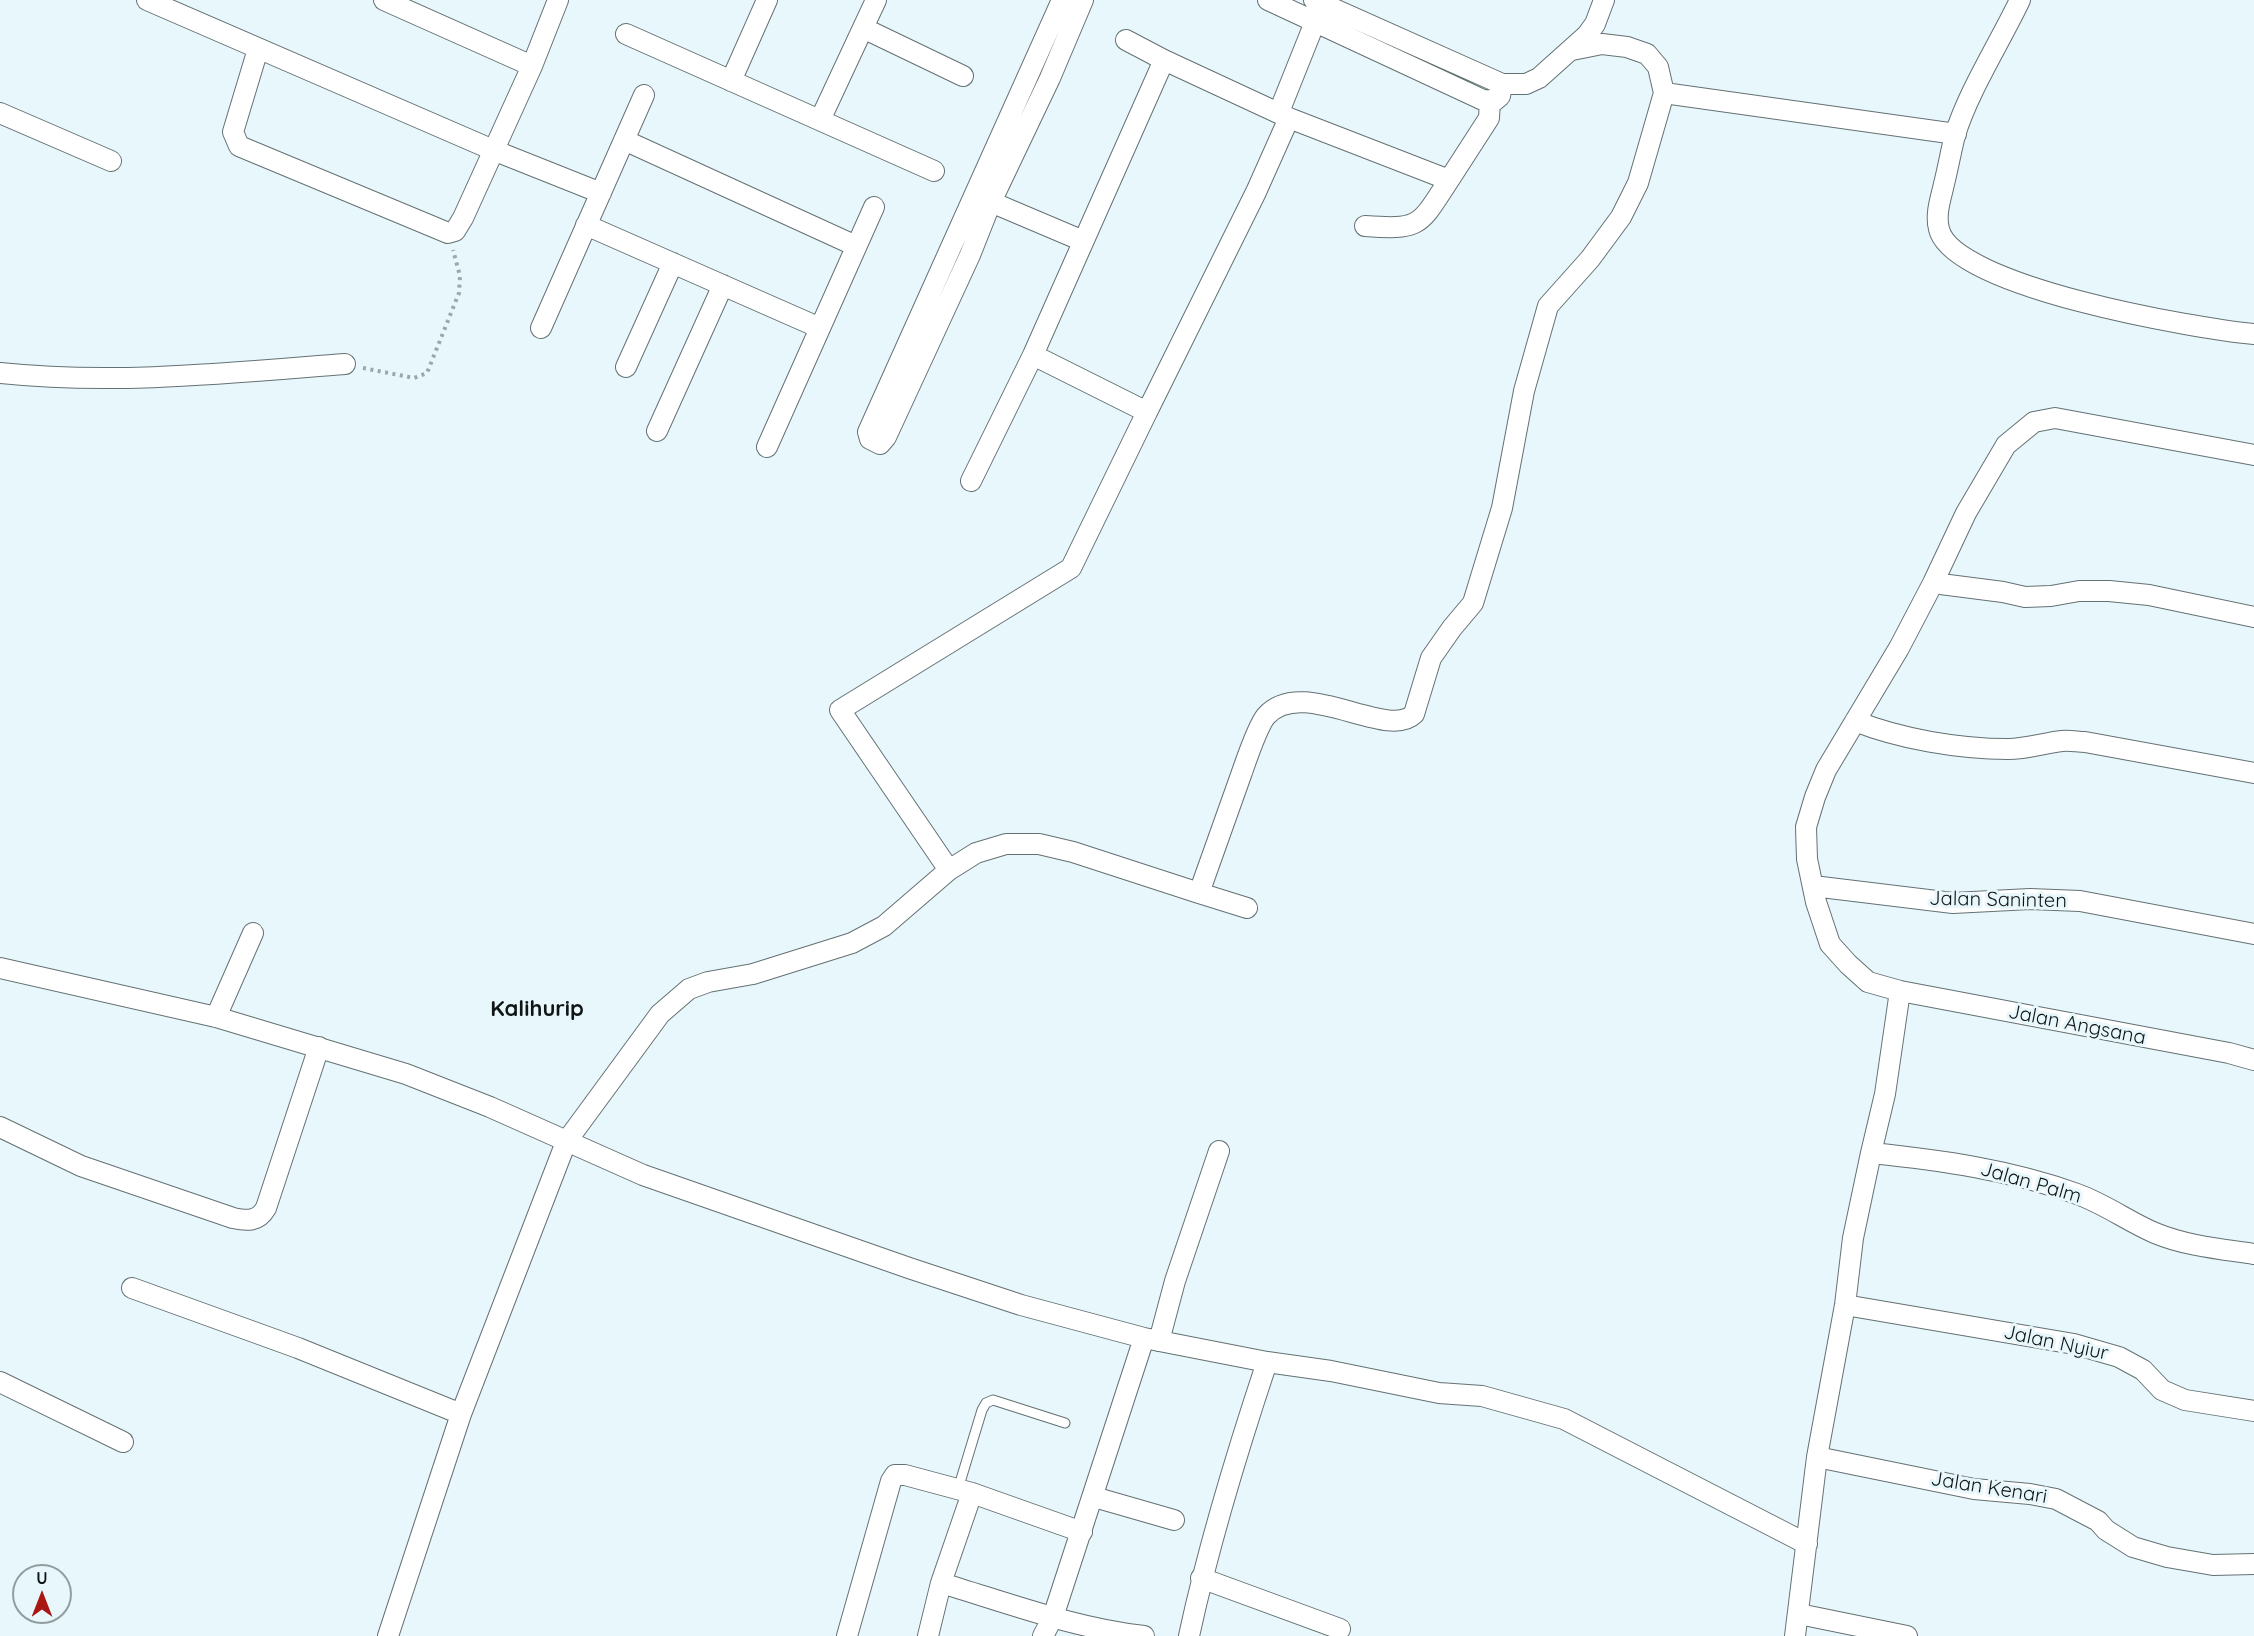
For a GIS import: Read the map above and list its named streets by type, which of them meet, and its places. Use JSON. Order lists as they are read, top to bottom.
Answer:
{
  "streets": {
    "street": [
      "Jalan Saninten",
      "Jalan Angsana",
      "Jalan Palm",
      "Jalan Nyiur",
      "Jalan Kenari"
    ]
  },
  "crossings": [
    ["Jalan Saninten", "Jalan Angsana"]
  ],
  "districts": ["Kalihurip"],
  "north": "top"
}
